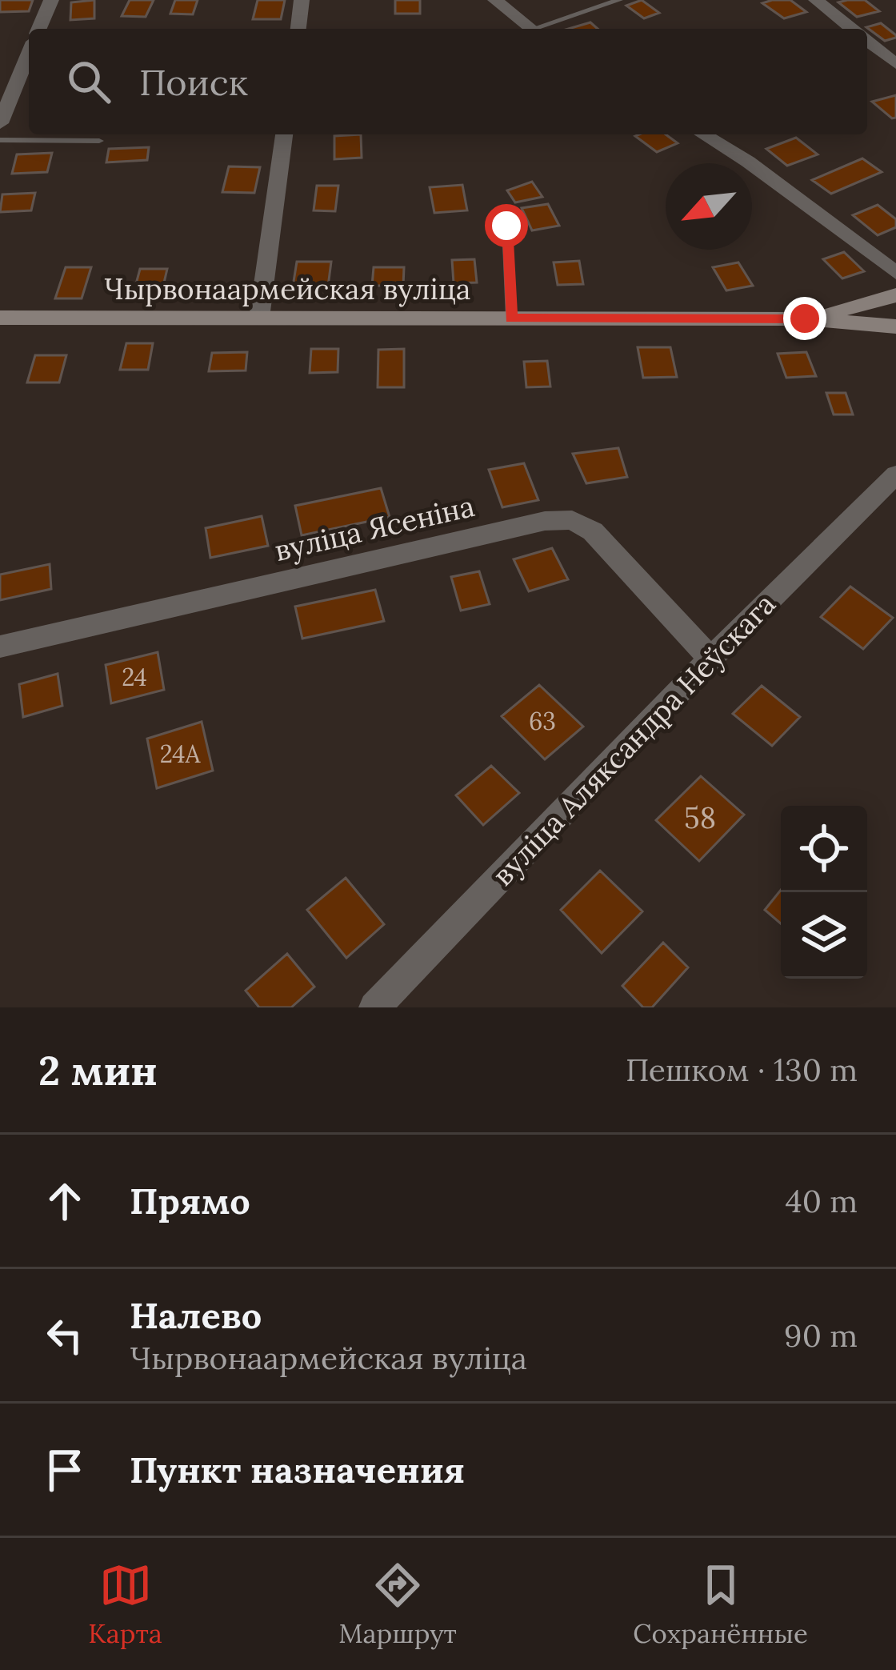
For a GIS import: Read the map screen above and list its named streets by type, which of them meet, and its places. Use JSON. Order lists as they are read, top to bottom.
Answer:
{
  "streets": {
    "main road": ["Чырвонаармейская вуліца"],
    "street": ["вуліца Ясеніна", "вуліца Аляксандра Неўскага"]
  },
  "crossings": [
    ["вуліца Ясеніна", "вуліца Аляксандра Неўскага"]
  ],
  "house_numbers": [
    "24",
    "63",
    "24А",
    "58"
  ],
  "north": "bottom left",
  "page": {
    "search": "Поиск",
    "heading": ["2 мин", "Пешком · 130 m"],
    "list": [
      ["Прямо", "40 m"],
      ["Налево", "Чырвонаармейская вуліца", "90 m"],
      "Пункт назначения"
    ],
    "nav": ["Карта", "Маршрут", "Сохранённые"]
  }
}
